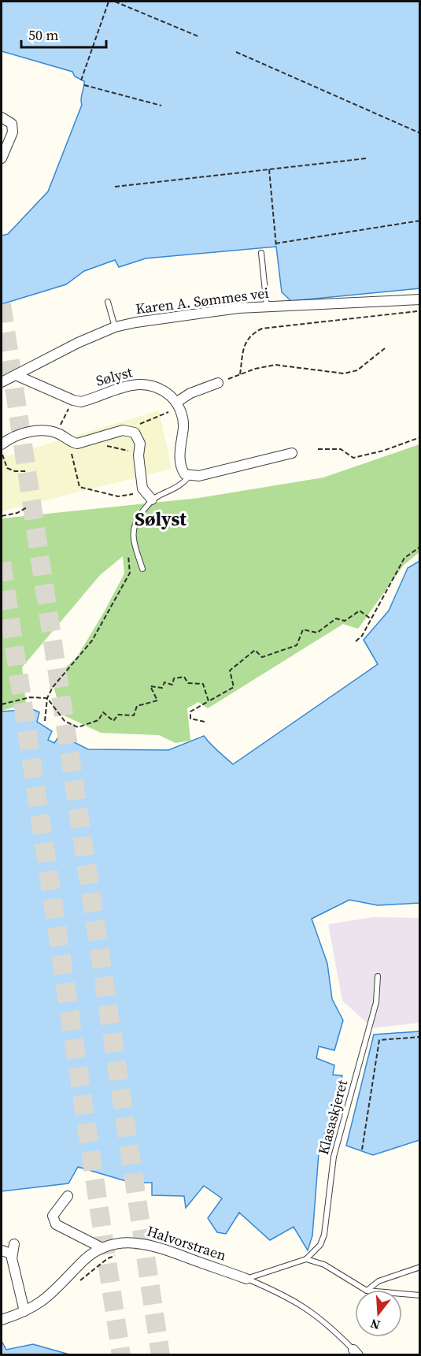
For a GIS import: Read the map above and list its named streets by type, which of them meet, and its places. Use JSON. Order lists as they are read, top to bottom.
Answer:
{
  "streets": {
    "street": ["Karen A. Sømmes vei", "Sølyst", "Halvorstraen"],
    "lane": ["Klasaskjeret"]
  },
  "districts": ["Sølyst"],
  "scale_bar": "50 m",
  "north": "bottom"
}
